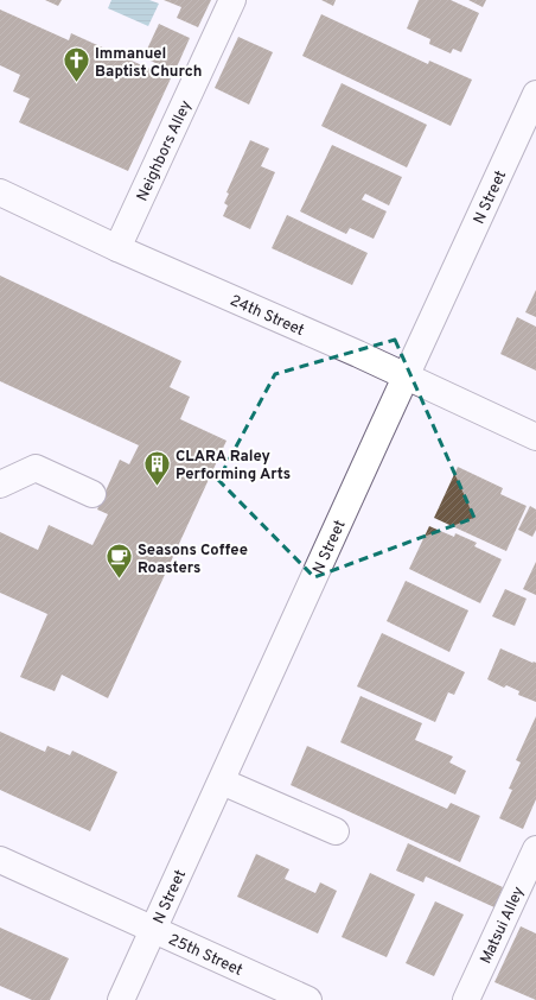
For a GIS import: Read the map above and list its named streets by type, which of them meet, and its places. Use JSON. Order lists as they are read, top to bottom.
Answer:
{
  "streets": {
    "street": [
      "Neighbors Alley",
      "N Street",
      "24th Street",
      "Matsui Alley",
      "25th Street"
    ]
  },
  "crossings": [
    ["Neighbors Alley", "24th Street"],
    ["N Street", "24th Street"],
    ["N Street", "25th Street"]
  ],
  "places": {
    "church": ["Immanuel Baptist Church"],
    "building": ["CLARA Raley Performing Arts"],
    "cafe": ["Seasons Coffee Roasters"]
  }
}
